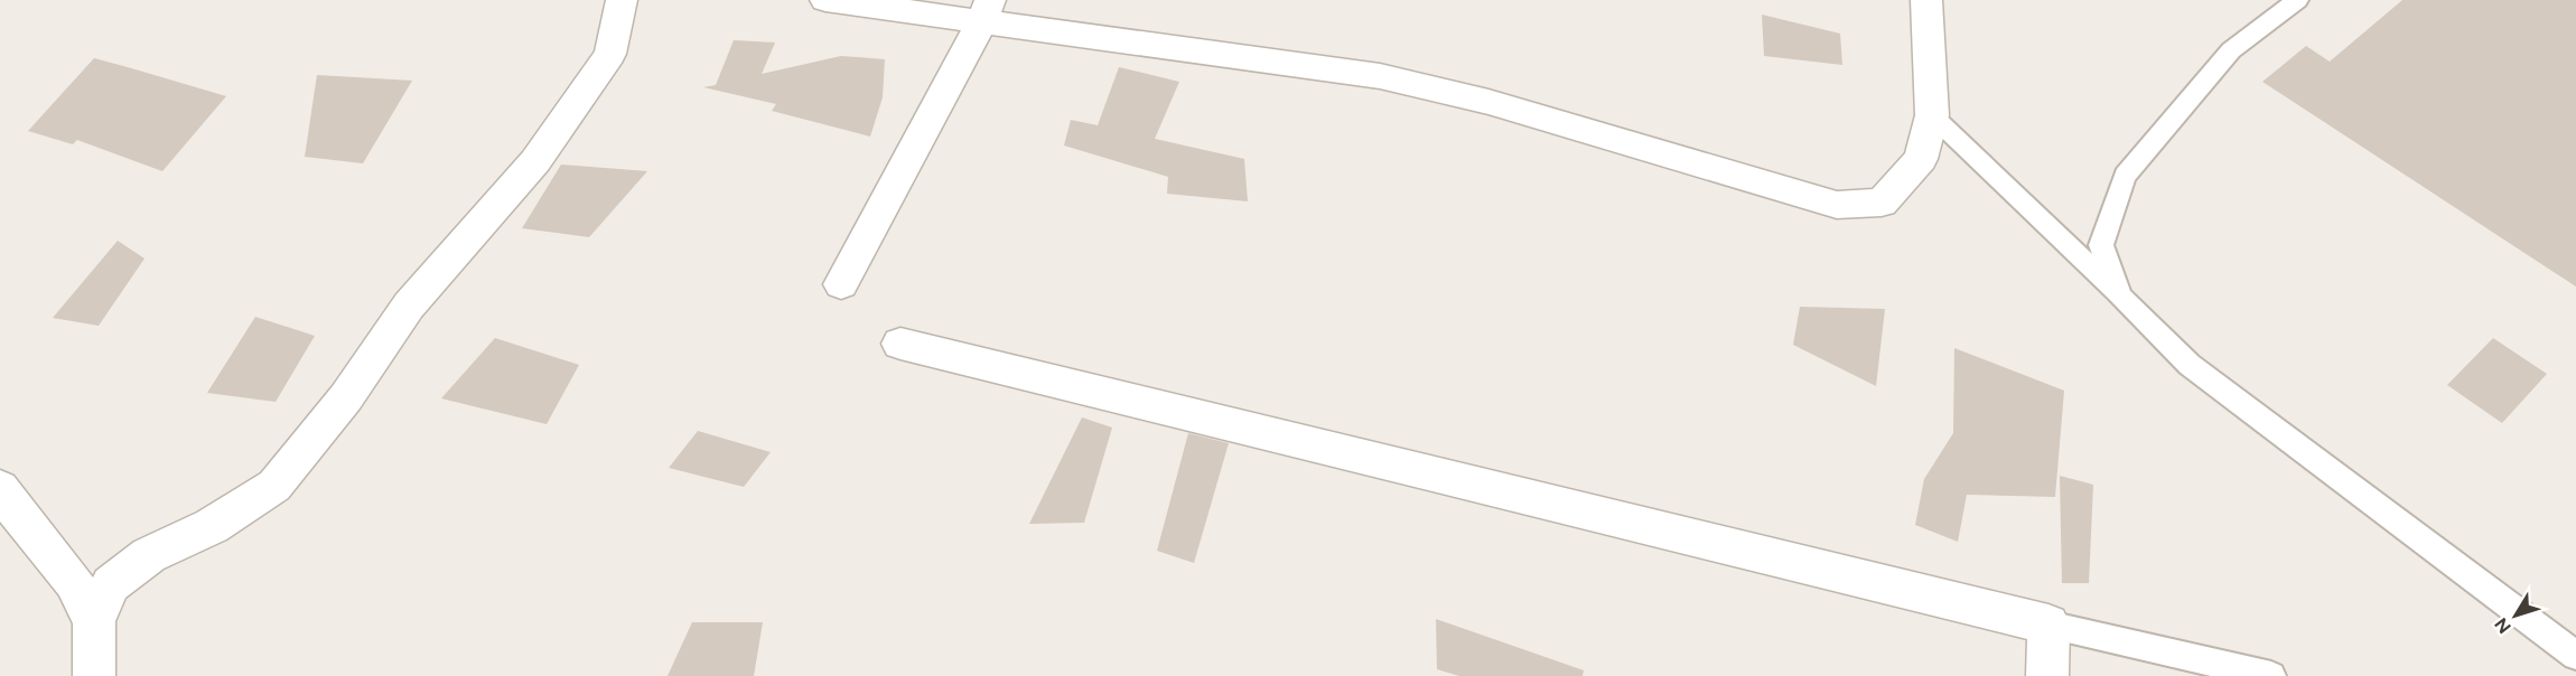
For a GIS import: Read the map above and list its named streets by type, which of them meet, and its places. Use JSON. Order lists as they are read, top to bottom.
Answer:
{
  "north": "bottom left"
}
